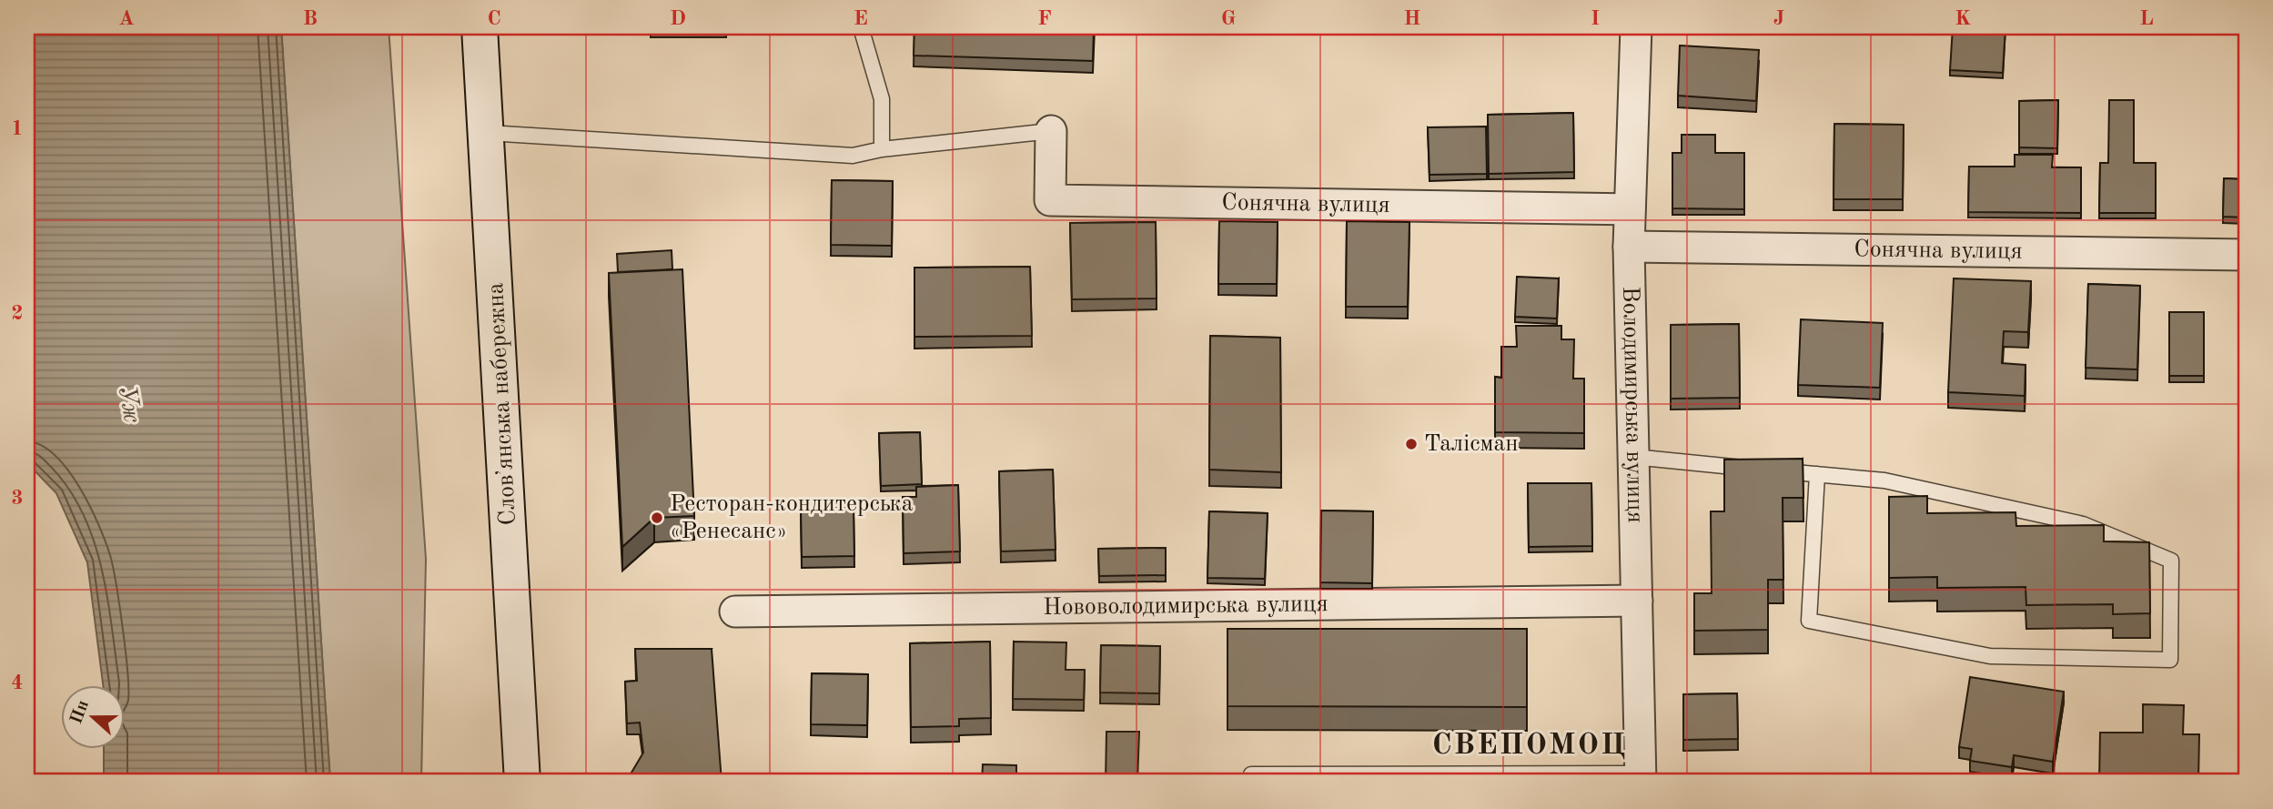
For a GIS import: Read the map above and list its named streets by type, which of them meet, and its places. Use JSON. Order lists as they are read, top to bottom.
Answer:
{
  "streets": {
    "street": [
      "Сонячна вулиця",
      "Словʼянська набережна",
      "Володимирська вулиця",
      "Нововолодимирська вулиця"
    ]
  },
  "crossings": [
    ["Сонячна вулиця", "Володимирська вулиця"],
    ["Володимирська вулиця", "Нововолодимирська вулиця"]
  ],
  "districts": ["СВЕПОМОЦ"],
  "water": ["Уж"],
  "places": ["Талісман", "Ресторан-кондитерська «Ренесанс»"],
  "north": "left",
  "grid": {
    "columns": [
      "A",
      "B",
      "C",
      "D",
      "E",
      "F",
      "G",
      "H",
      "I",
      "J",
      "K",
      "L"
    ],
    "rows": [
      "1",
      "2",
      "3",
      "4"
    ]
  }
}
